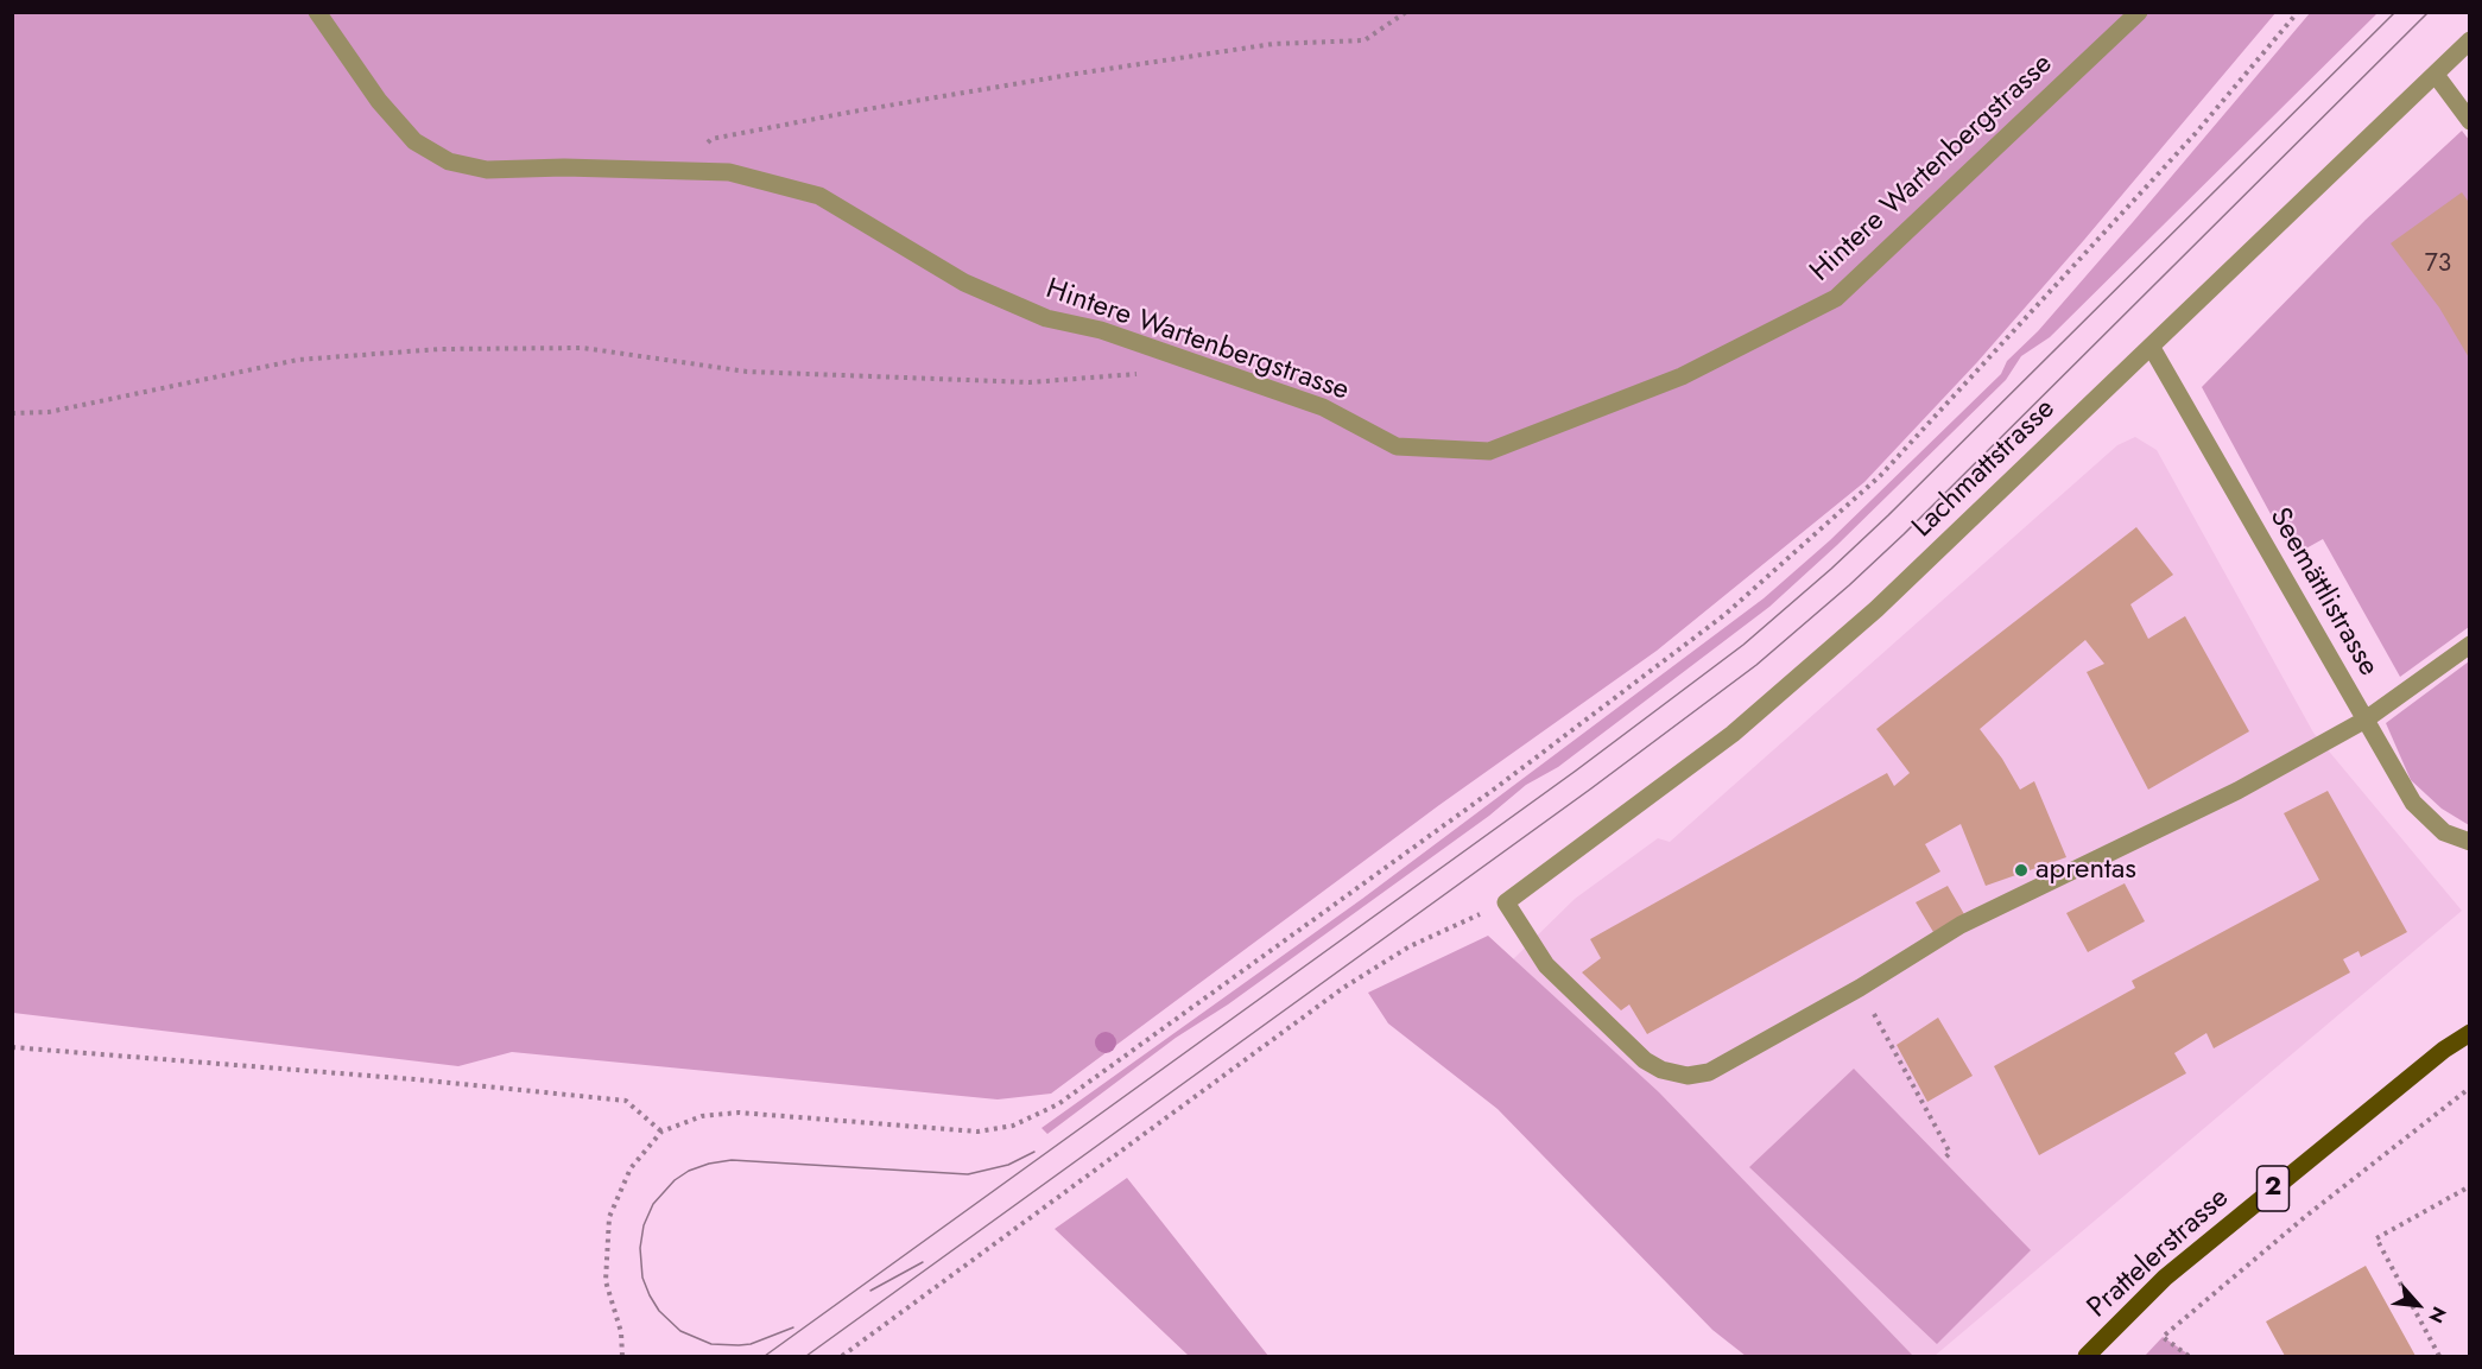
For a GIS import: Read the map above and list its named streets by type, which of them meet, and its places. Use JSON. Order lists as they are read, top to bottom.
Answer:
{
  "streets": {
    "main road": ["2", "Prattelerstrasse"],
    "street": ["Hintere Wartenbergstrasse", "Lachmattstrasse", "Seemättlistrasse"]
  },
  "crossings": [
    ["Lachmattstrasse", "Seemättlistrasse"]
  ],
  "places": ["aprentas"],
  "house_numbers": ["73"],
  "north": "bottom right"
}
